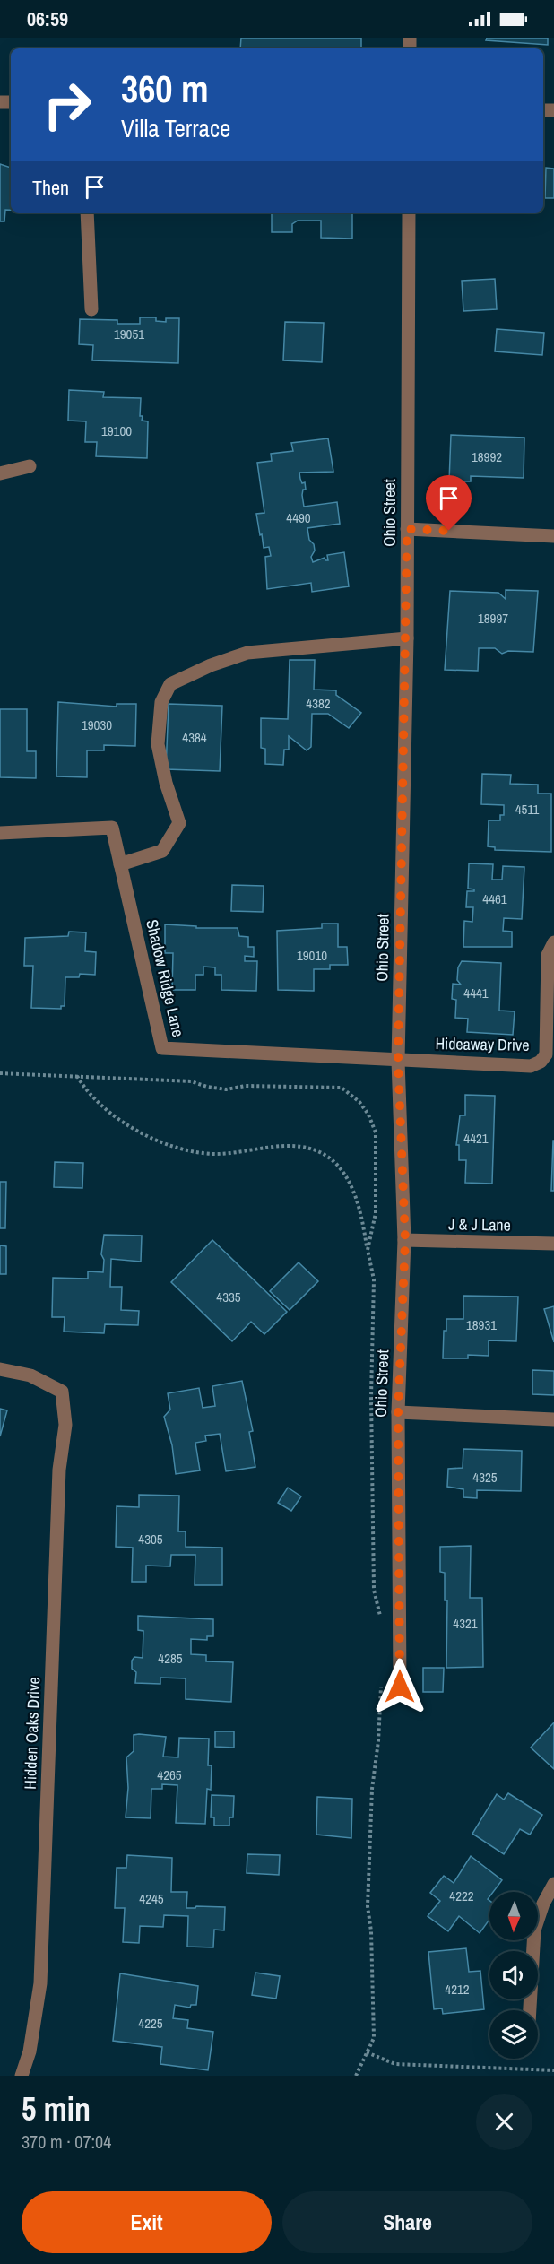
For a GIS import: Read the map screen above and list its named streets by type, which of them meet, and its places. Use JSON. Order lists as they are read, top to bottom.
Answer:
{
  "streets": {
    "street": [
      "Ohio Street",
      "Shadow Ridge Lane",
      "Hideaway Drive",
      "J & J Lane",
      "Hidden Oaks Drive"
    ]
  },
  "crossings": [
    ["Ohio Street", "Shadow Ridge Lane"],
    ["Ohio Street", "Hideaway Drive"],
    ["Ohio Street", "J & J Lane"],
    ["Shadow Ridge Lane", "Hideaway Drive"]
  ],
  "house_numbers": [
    "19051",
    "19100",
    "18992",
    "4490",
    "18997",
    "4382",
    "19030",
    "4384",
    "4511",
    "4461",
    "19010",
    "4441",
    "4421",
    "4335",
    "18931",
    "4325",
    "4305",
    "4321",
    "4285",
    "4265",
    "4222",
    "4245",
    "4212",
    "4225"
  ],
  "north": "bottom",
  "page": {
    "status": "06:59",
    "turn": ["360 m", "Villa Terrace"],
    "then": "Then",
    "heading": ["5 min", "370 m · 07:04"],
    "buttons": ["Exit", "Share"]
  }
}
